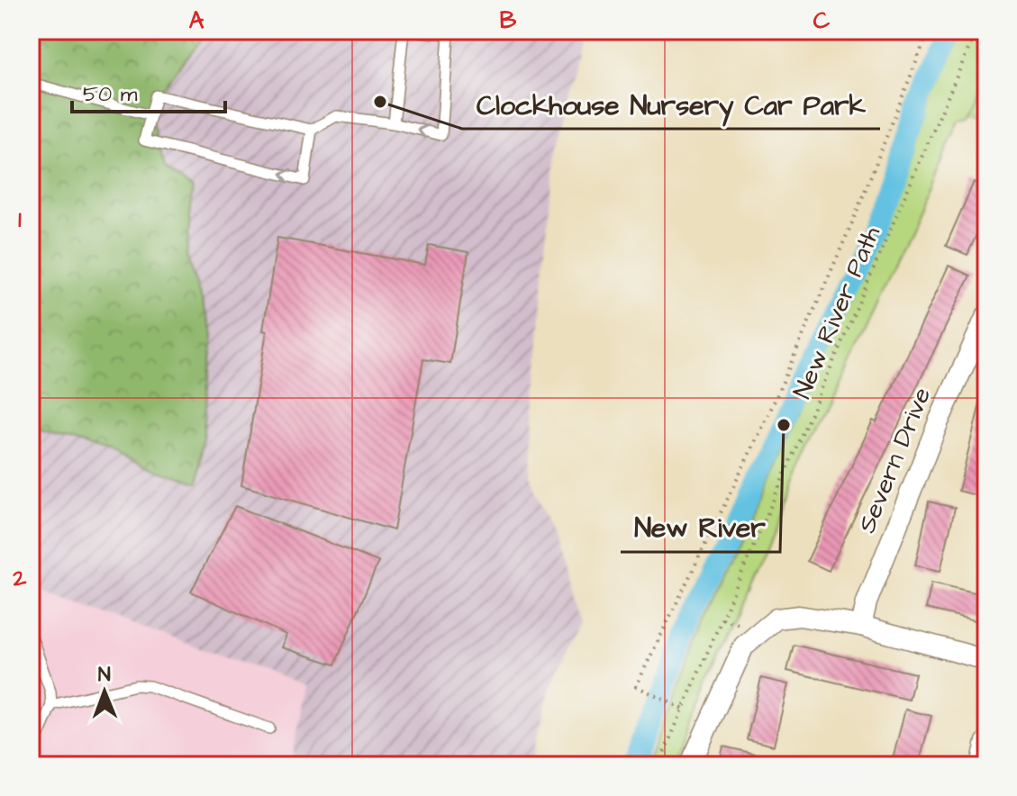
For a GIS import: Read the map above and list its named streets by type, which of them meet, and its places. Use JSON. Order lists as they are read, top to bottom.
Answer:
{
  "streets": {
    "street": ["Severn Drive"],
    "path": ["New River Path"]
  },
  "places": ["Clockhouse Nursery Car Park", "New River"],
  "scale_bar": "50 m",
  "north": "top",
  "grid": {
    "columns": ["A", "B", "C"],
    "rows": ["1", "2"]
  }
}
